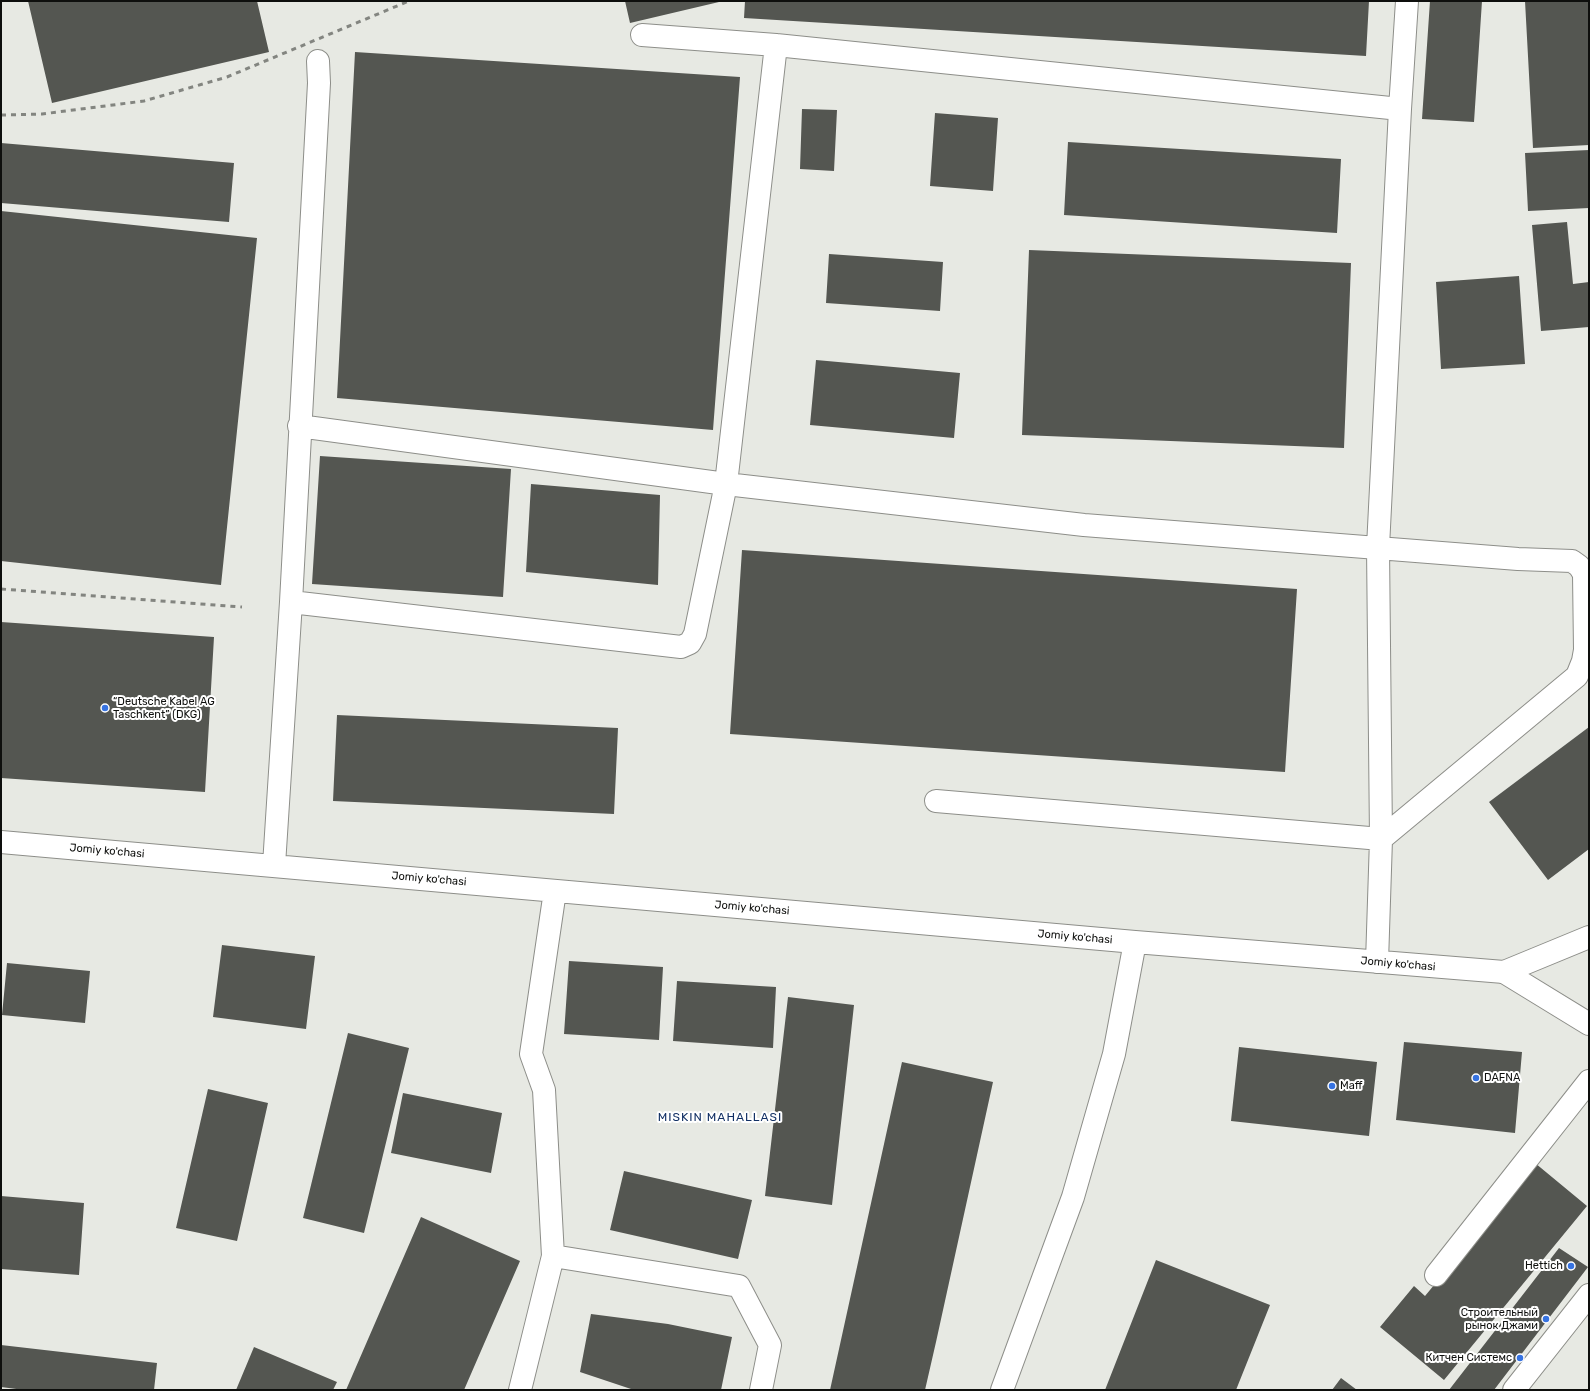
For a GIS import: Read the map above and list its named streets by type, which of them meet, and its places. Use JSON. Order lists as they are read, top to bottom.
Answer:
{
  "streets": {
    "street": ["Jomiy ko'chasi"]
  },
  "districts": ["MISKIN MAHALLASI"],
  "places": [
    "“Deutsche Kabel AG Taschkent” (DKG)",
    "DAFNA",
    "Maff",
    "Hettich",
    "Строительный рынок Джами",
    "Китчен Системс"
  ]
}
